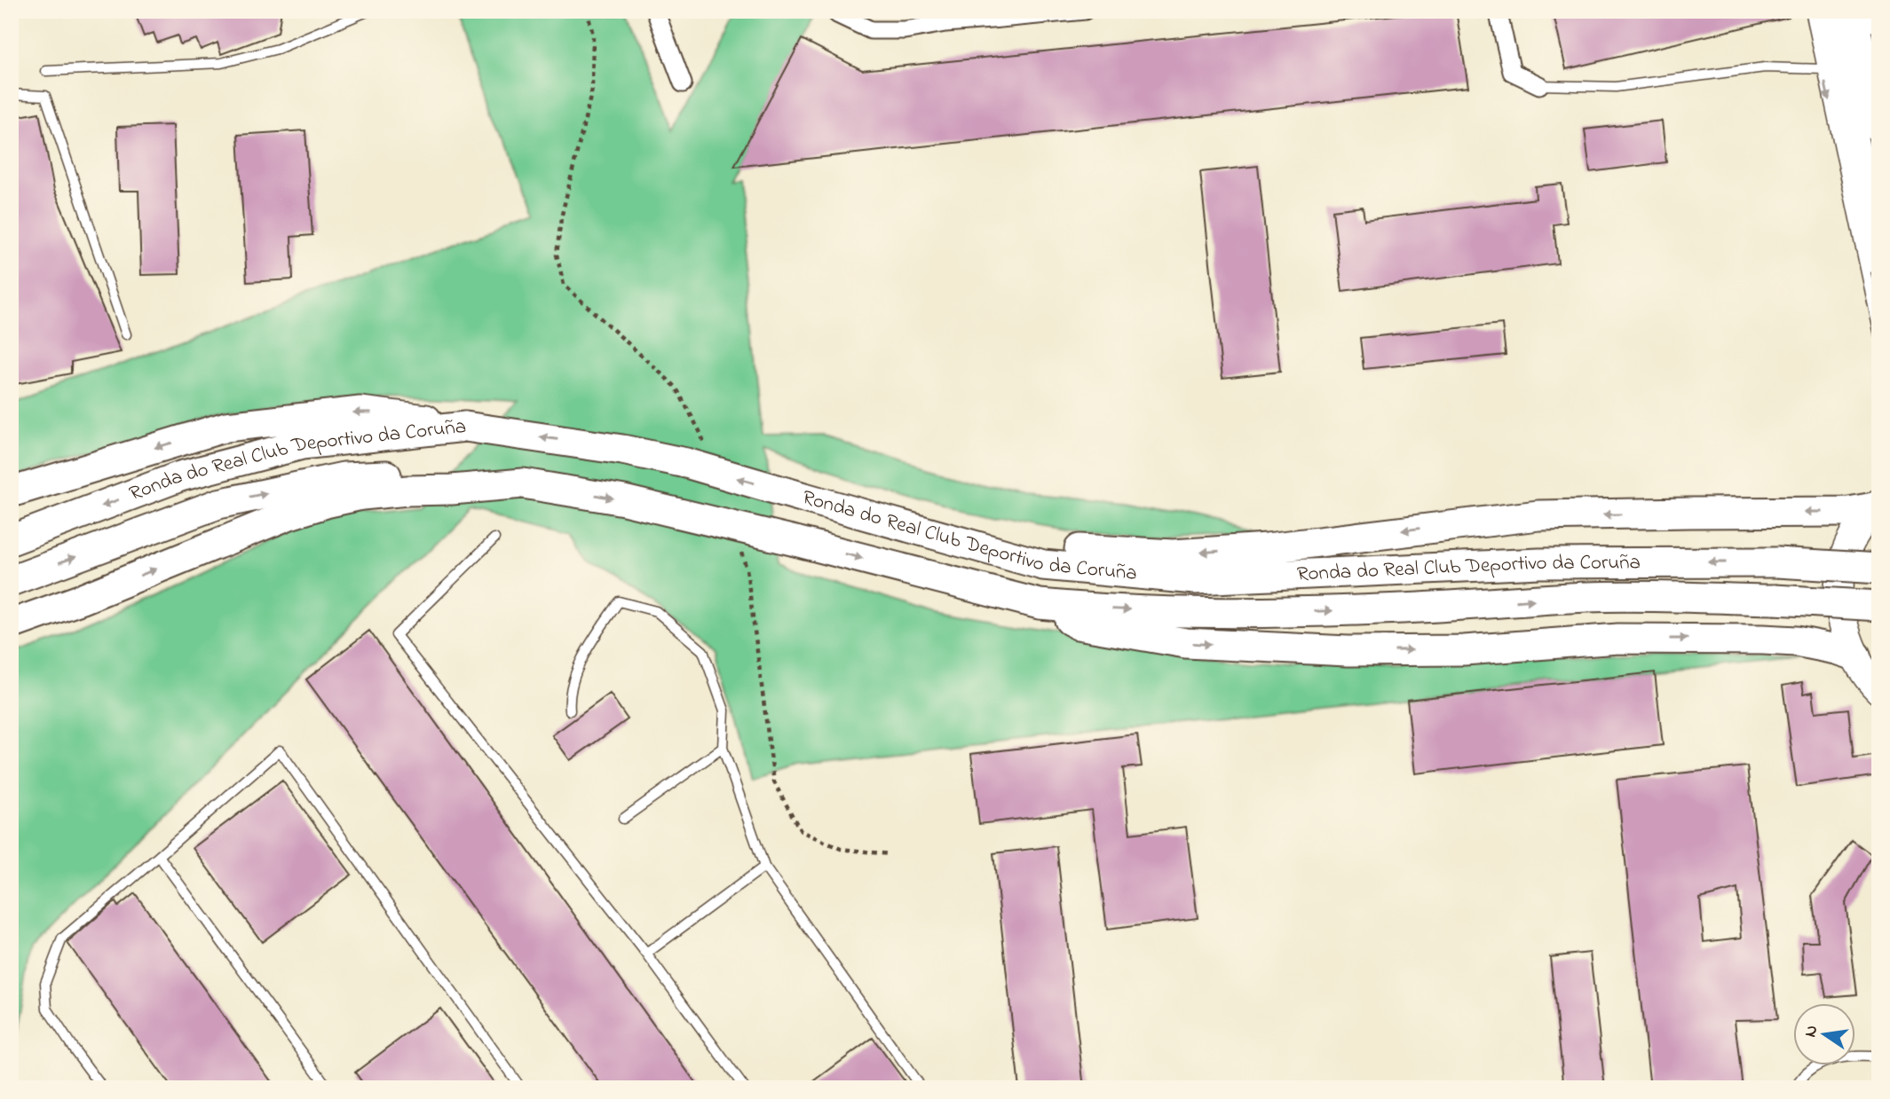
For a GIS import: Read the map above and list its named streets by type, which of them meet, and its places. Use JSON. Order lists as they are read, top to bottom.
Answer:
{
  "streets": {
    "highway": ["Ronda do Real Club Deportivo da Coruña"]
  },
  "north": "left"
}
